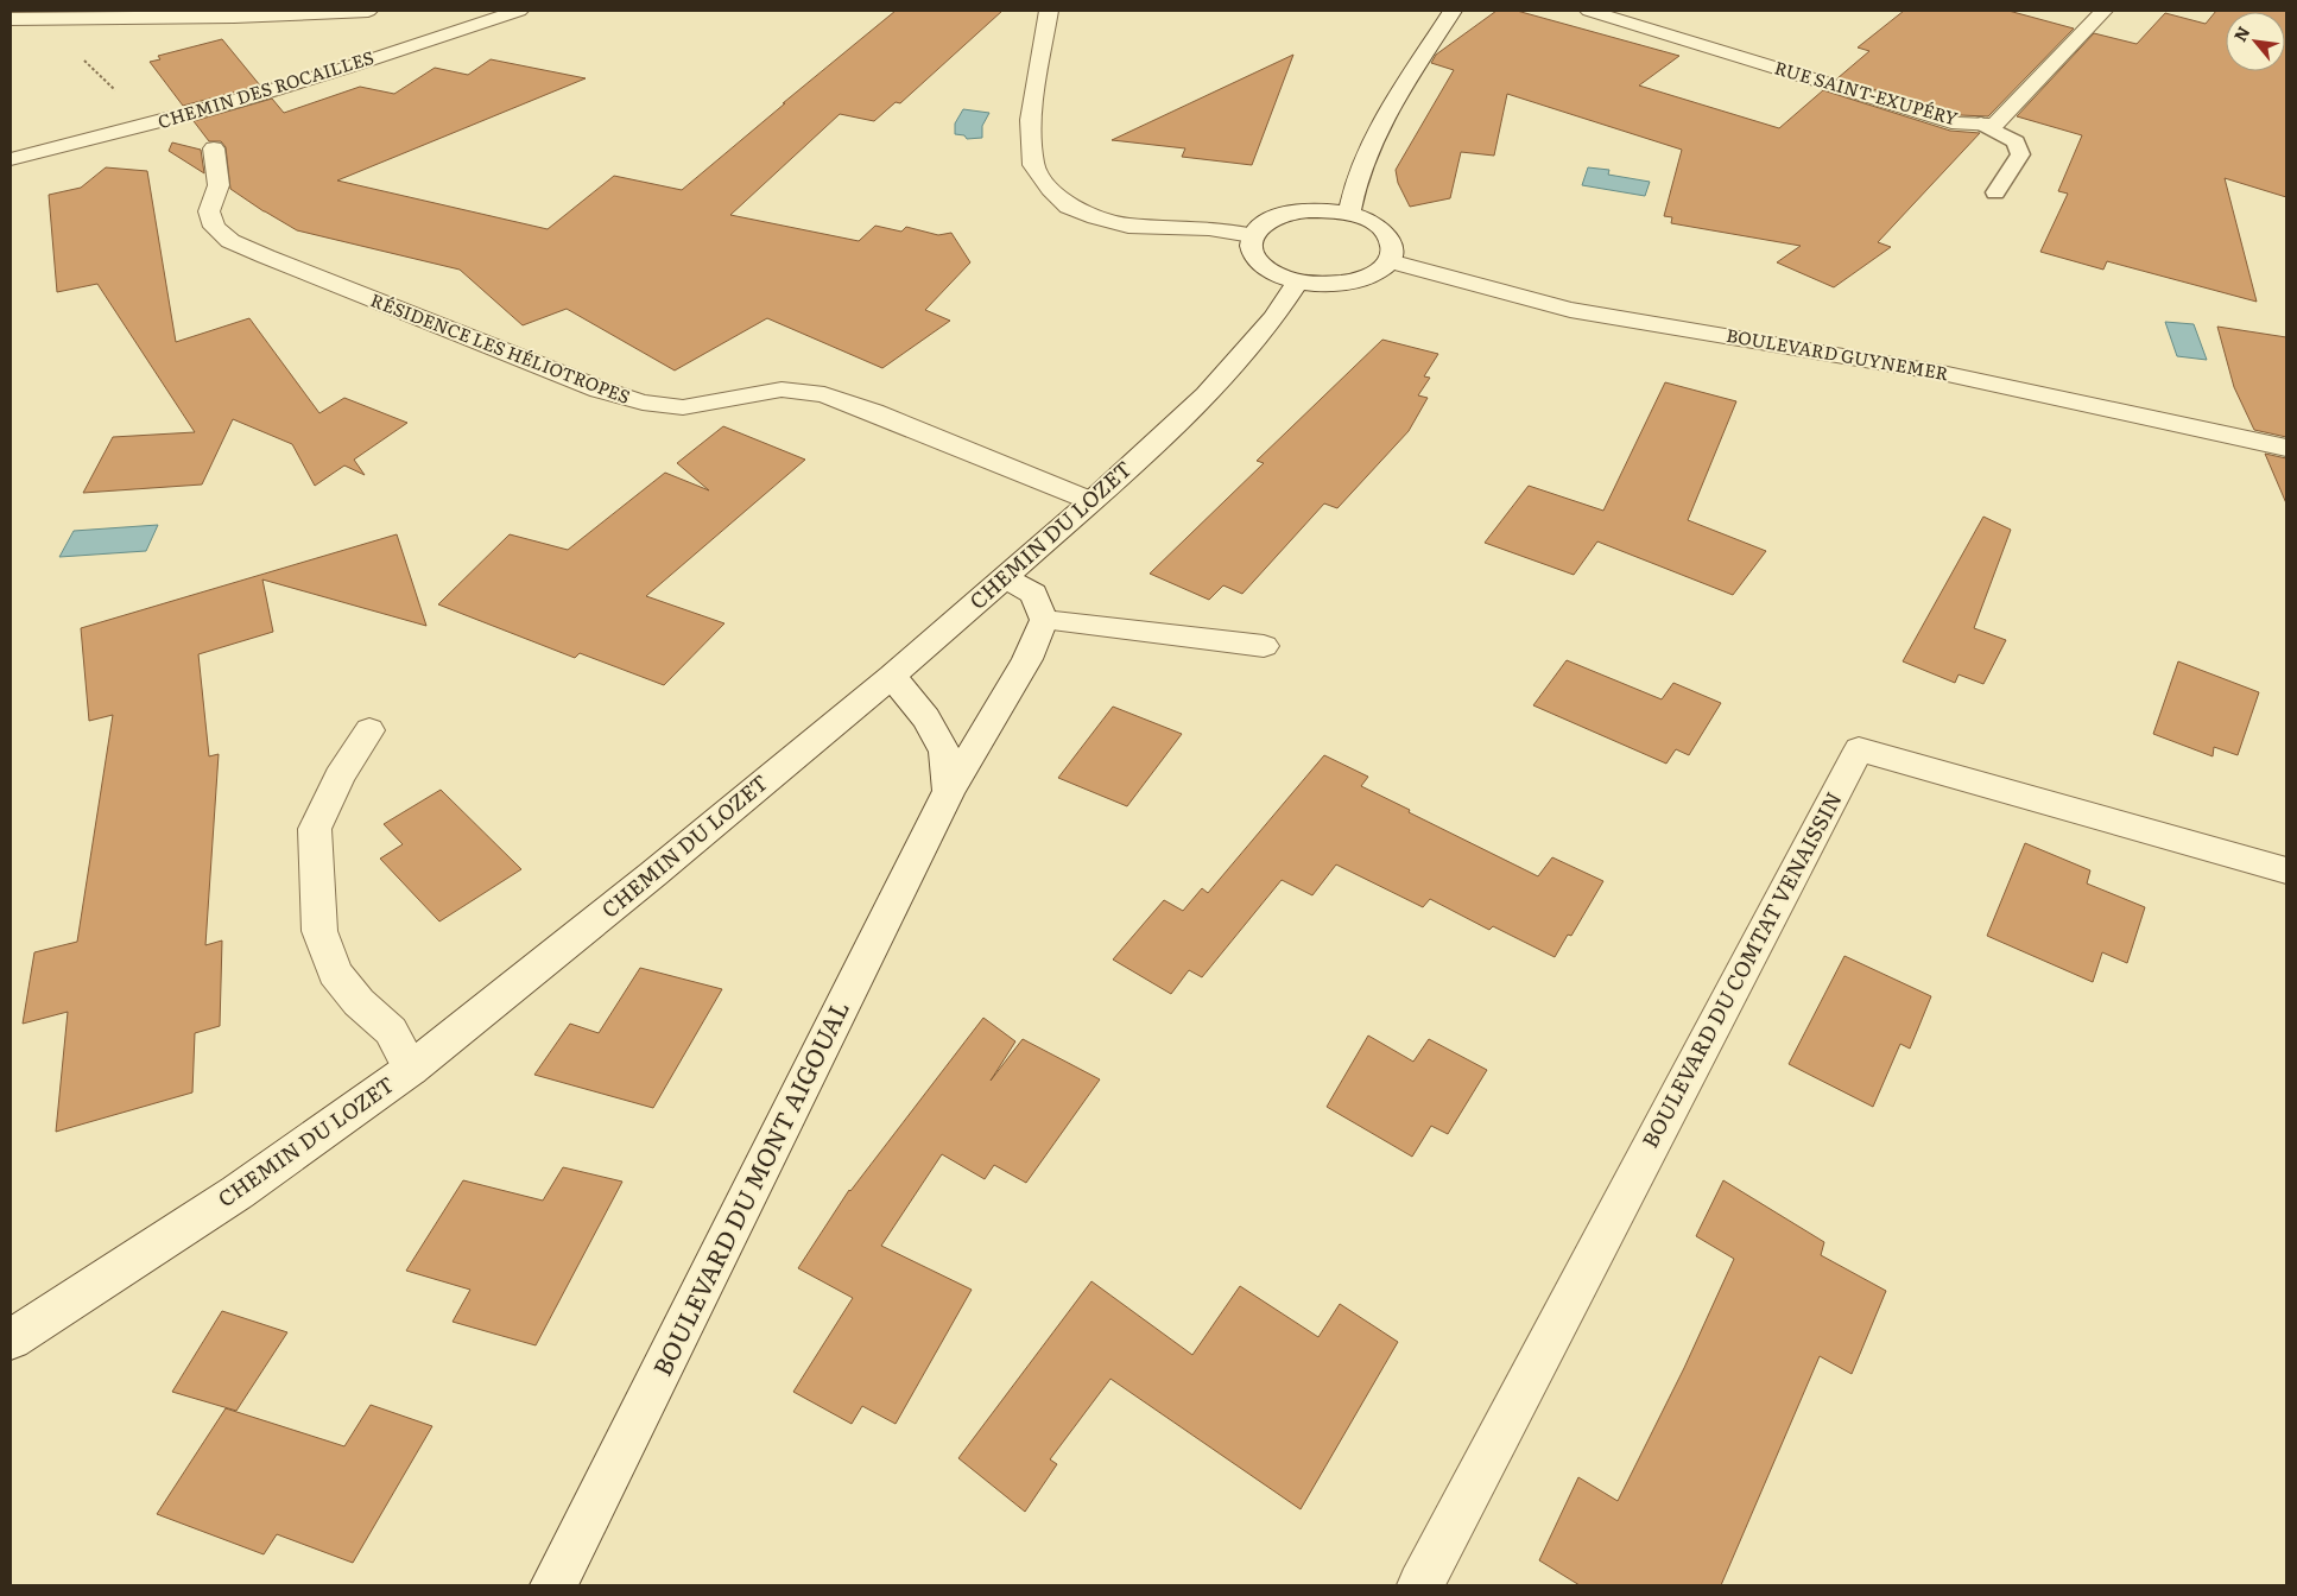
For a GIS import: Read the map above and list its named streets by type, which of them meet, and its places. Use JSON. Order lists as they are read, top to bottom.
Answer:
{
  "streets": {
    "street": [
      "CHEMIN DES ROCAILLES",
      "RUE SAINT-EXUPÉRY",
      "RÉSIDENCE LES HÉLIOTROPES",
      "BOULEVARD GUYNEMER",
      "CHEMIN DU LOZET",
      "BOULEVARD DU COMTAT VENAISSIN",
      "BOULEVARD DU MONT AIGOUAL"
    ]
  },
  "crossings": [
    ["RÉSIDENCE LES HÉLIOTROPES", "CHEMIN DU LOZET"]
  ],
  "north": "top left"
}
